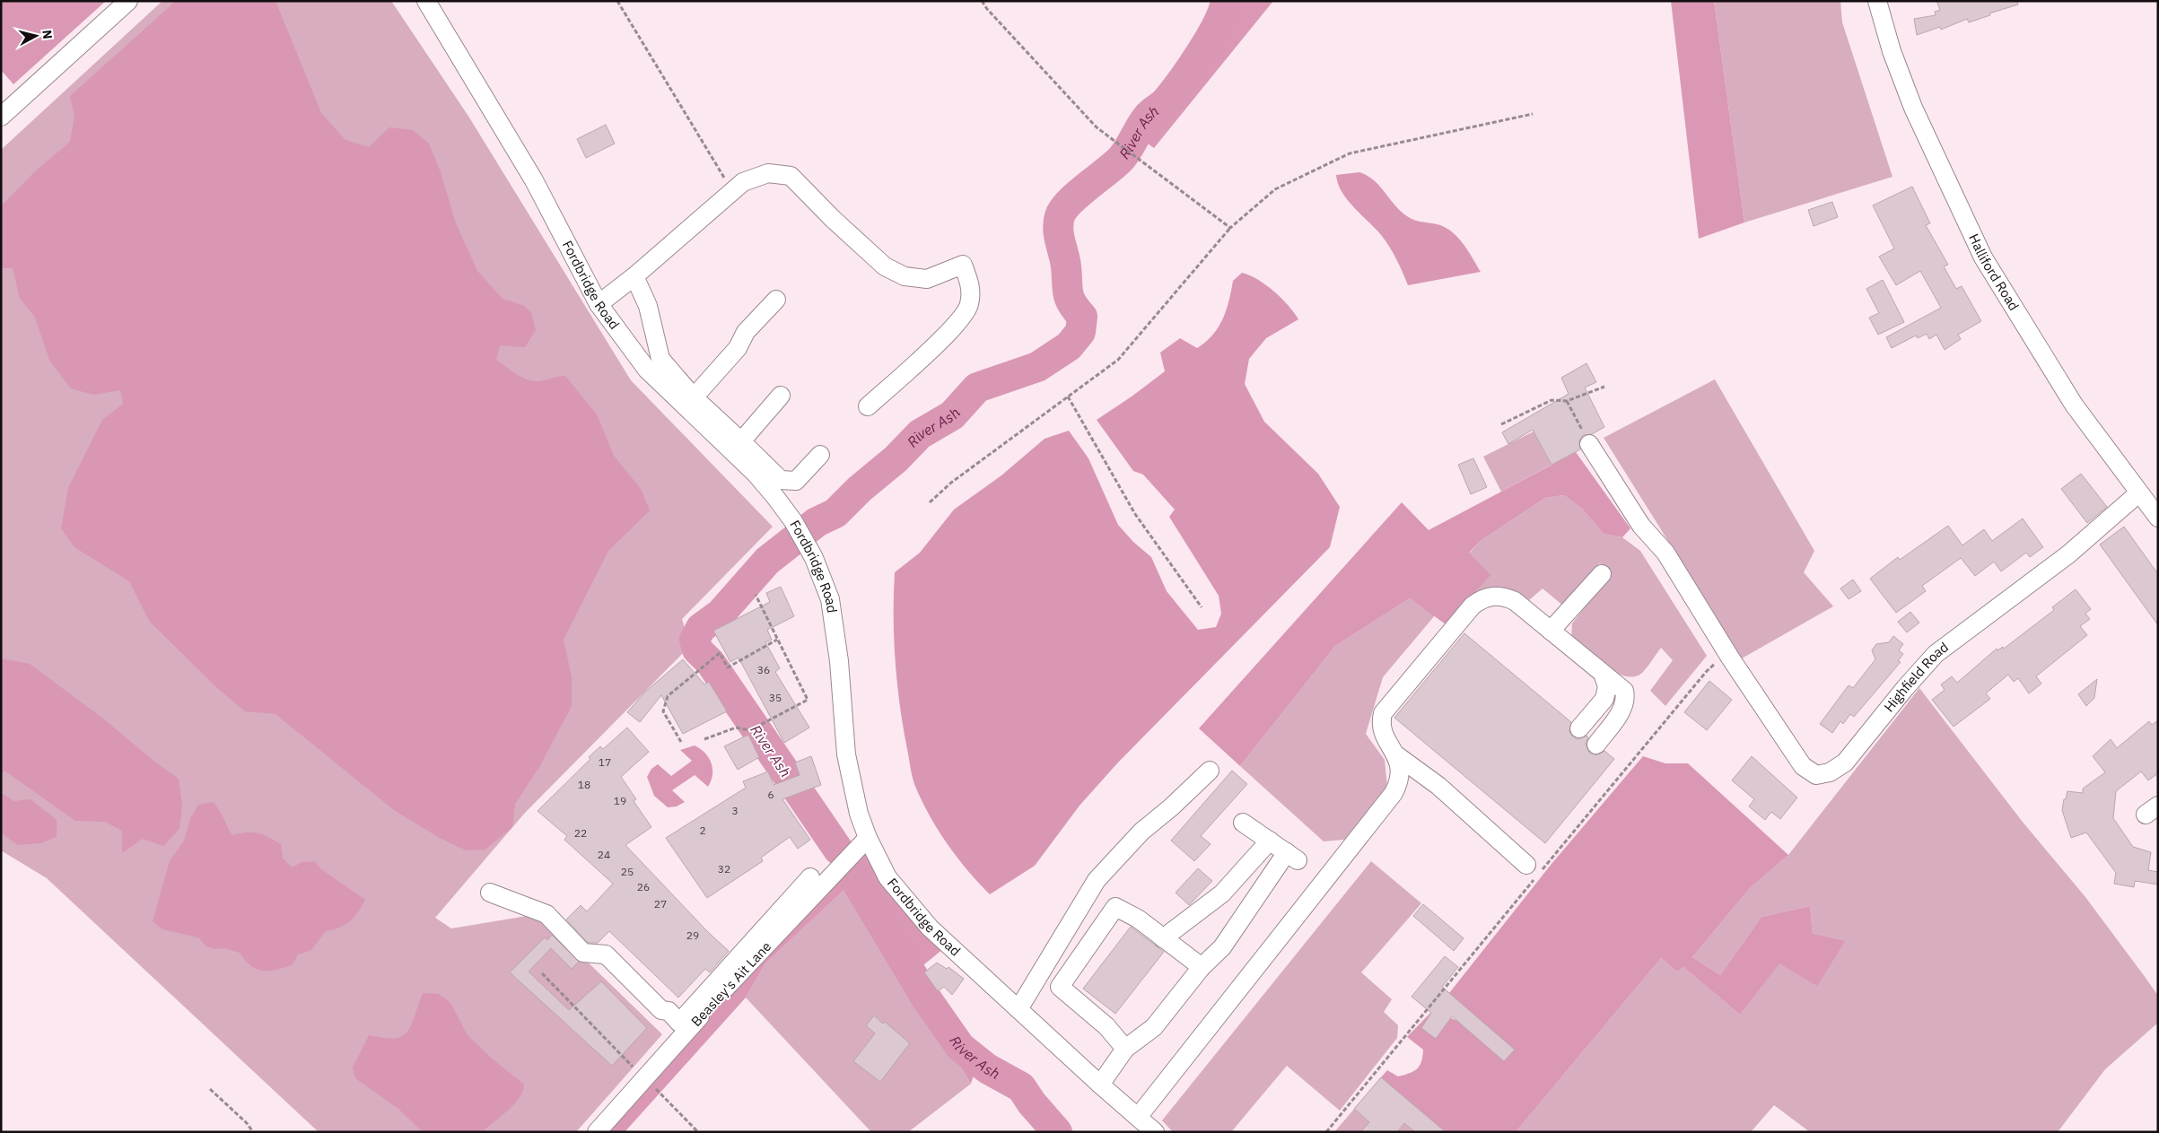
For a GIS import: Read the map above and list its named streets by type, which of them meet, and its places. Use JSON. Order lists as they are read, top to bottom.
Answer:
{
  "streets": {
    "street": [
      "Halliford Road",
      "Fordbridge Road",
      "Highfield Road",
      "Beasley's Ait Lane"
    ]
  },
  "crossings": [
    ["Halliford Road", "Highfield Road"],
    ["Fordbridge Road", "Beasley's Ait Lane"]
  ],
  "water": ["River Ash"],
  "house_numbers": [
    "36",
    "35",
    "17",
    "18",
    "6",
    "19",
    "3",
    "2",
    "22",
    "24",
    "32",
    "25",
    "26",
    "27",
    "29"
  ],
  "north": "right"
}
